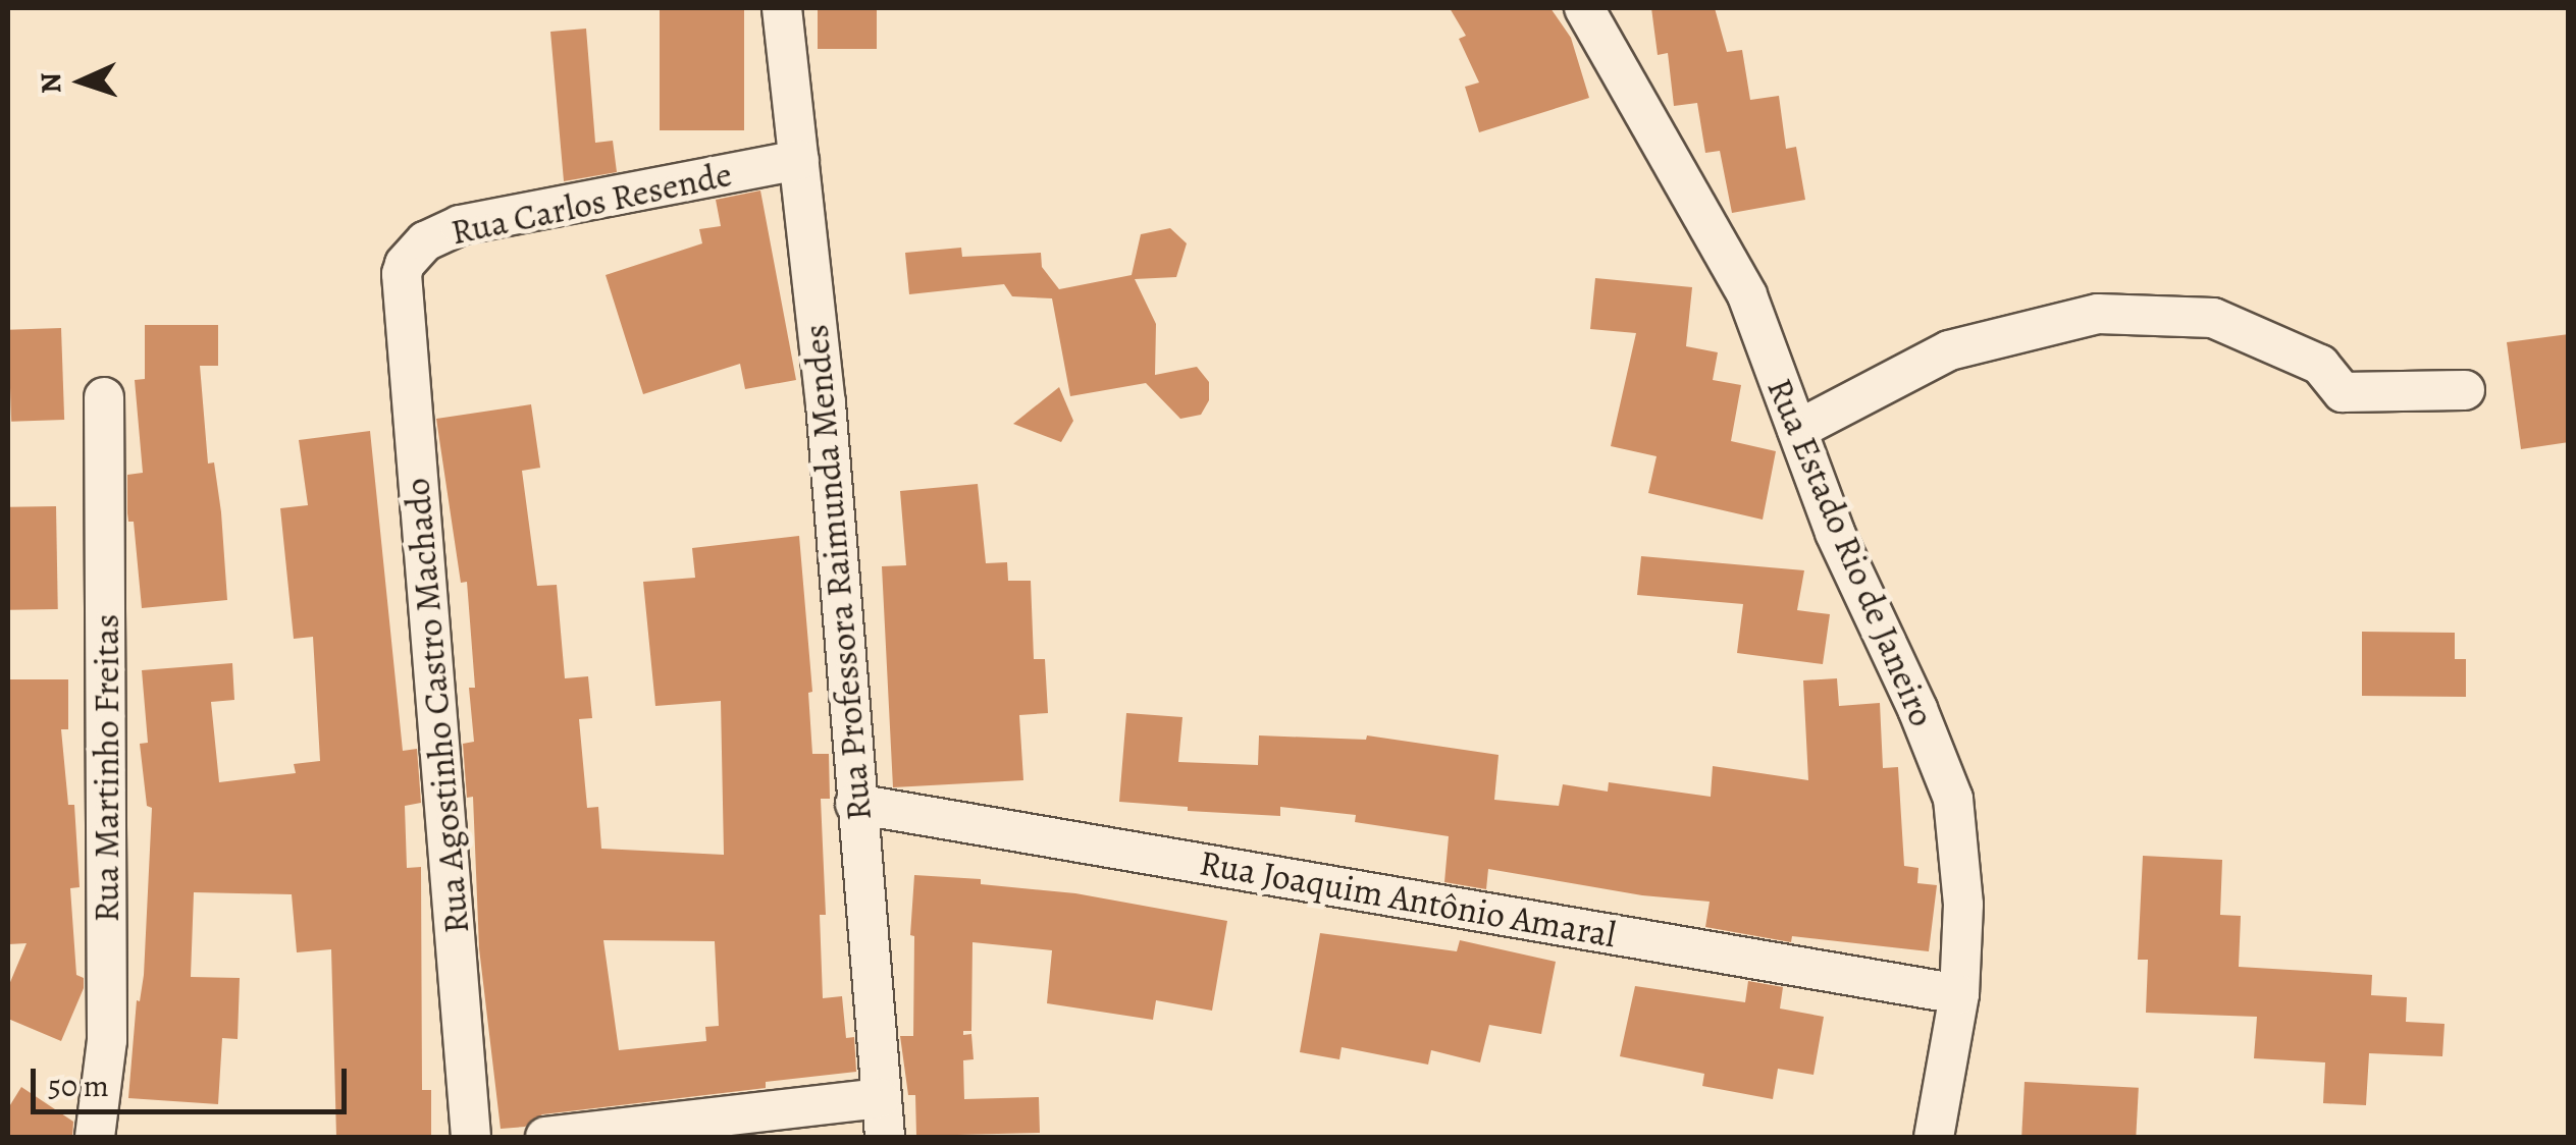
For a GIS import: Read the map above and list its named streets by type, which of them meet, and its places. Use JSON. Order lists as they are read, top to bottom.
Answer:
{
  "streets": {
    "street": [
      "Rua Carlos Resende",
      "Rua Estado Rio de Janeiro",
      "Rua Professora Raimunda Mendes",
      "Rua Agostinho Castro Machado",
      "Rua Martinho Freitas",
      "Rua Joaquim Antônio Amaral"
    ]
  },
  "crossings": [
    ["Rua Carlos Resende", "Rua Professora Raimunda Mendes"],
    ["Rua Carlos Resende", "Rua Agostinho Castro Machado"],
    ["Rua Estado Rio de Janeiro", "Rua Joaquim Antônio Amaral"],
    ["Rua Professora Raimunda Mendes", "Rua Joaquim Antônio Amaral"]
  ],
  "scale_bar": "50 m",
  "north": "left"
}
